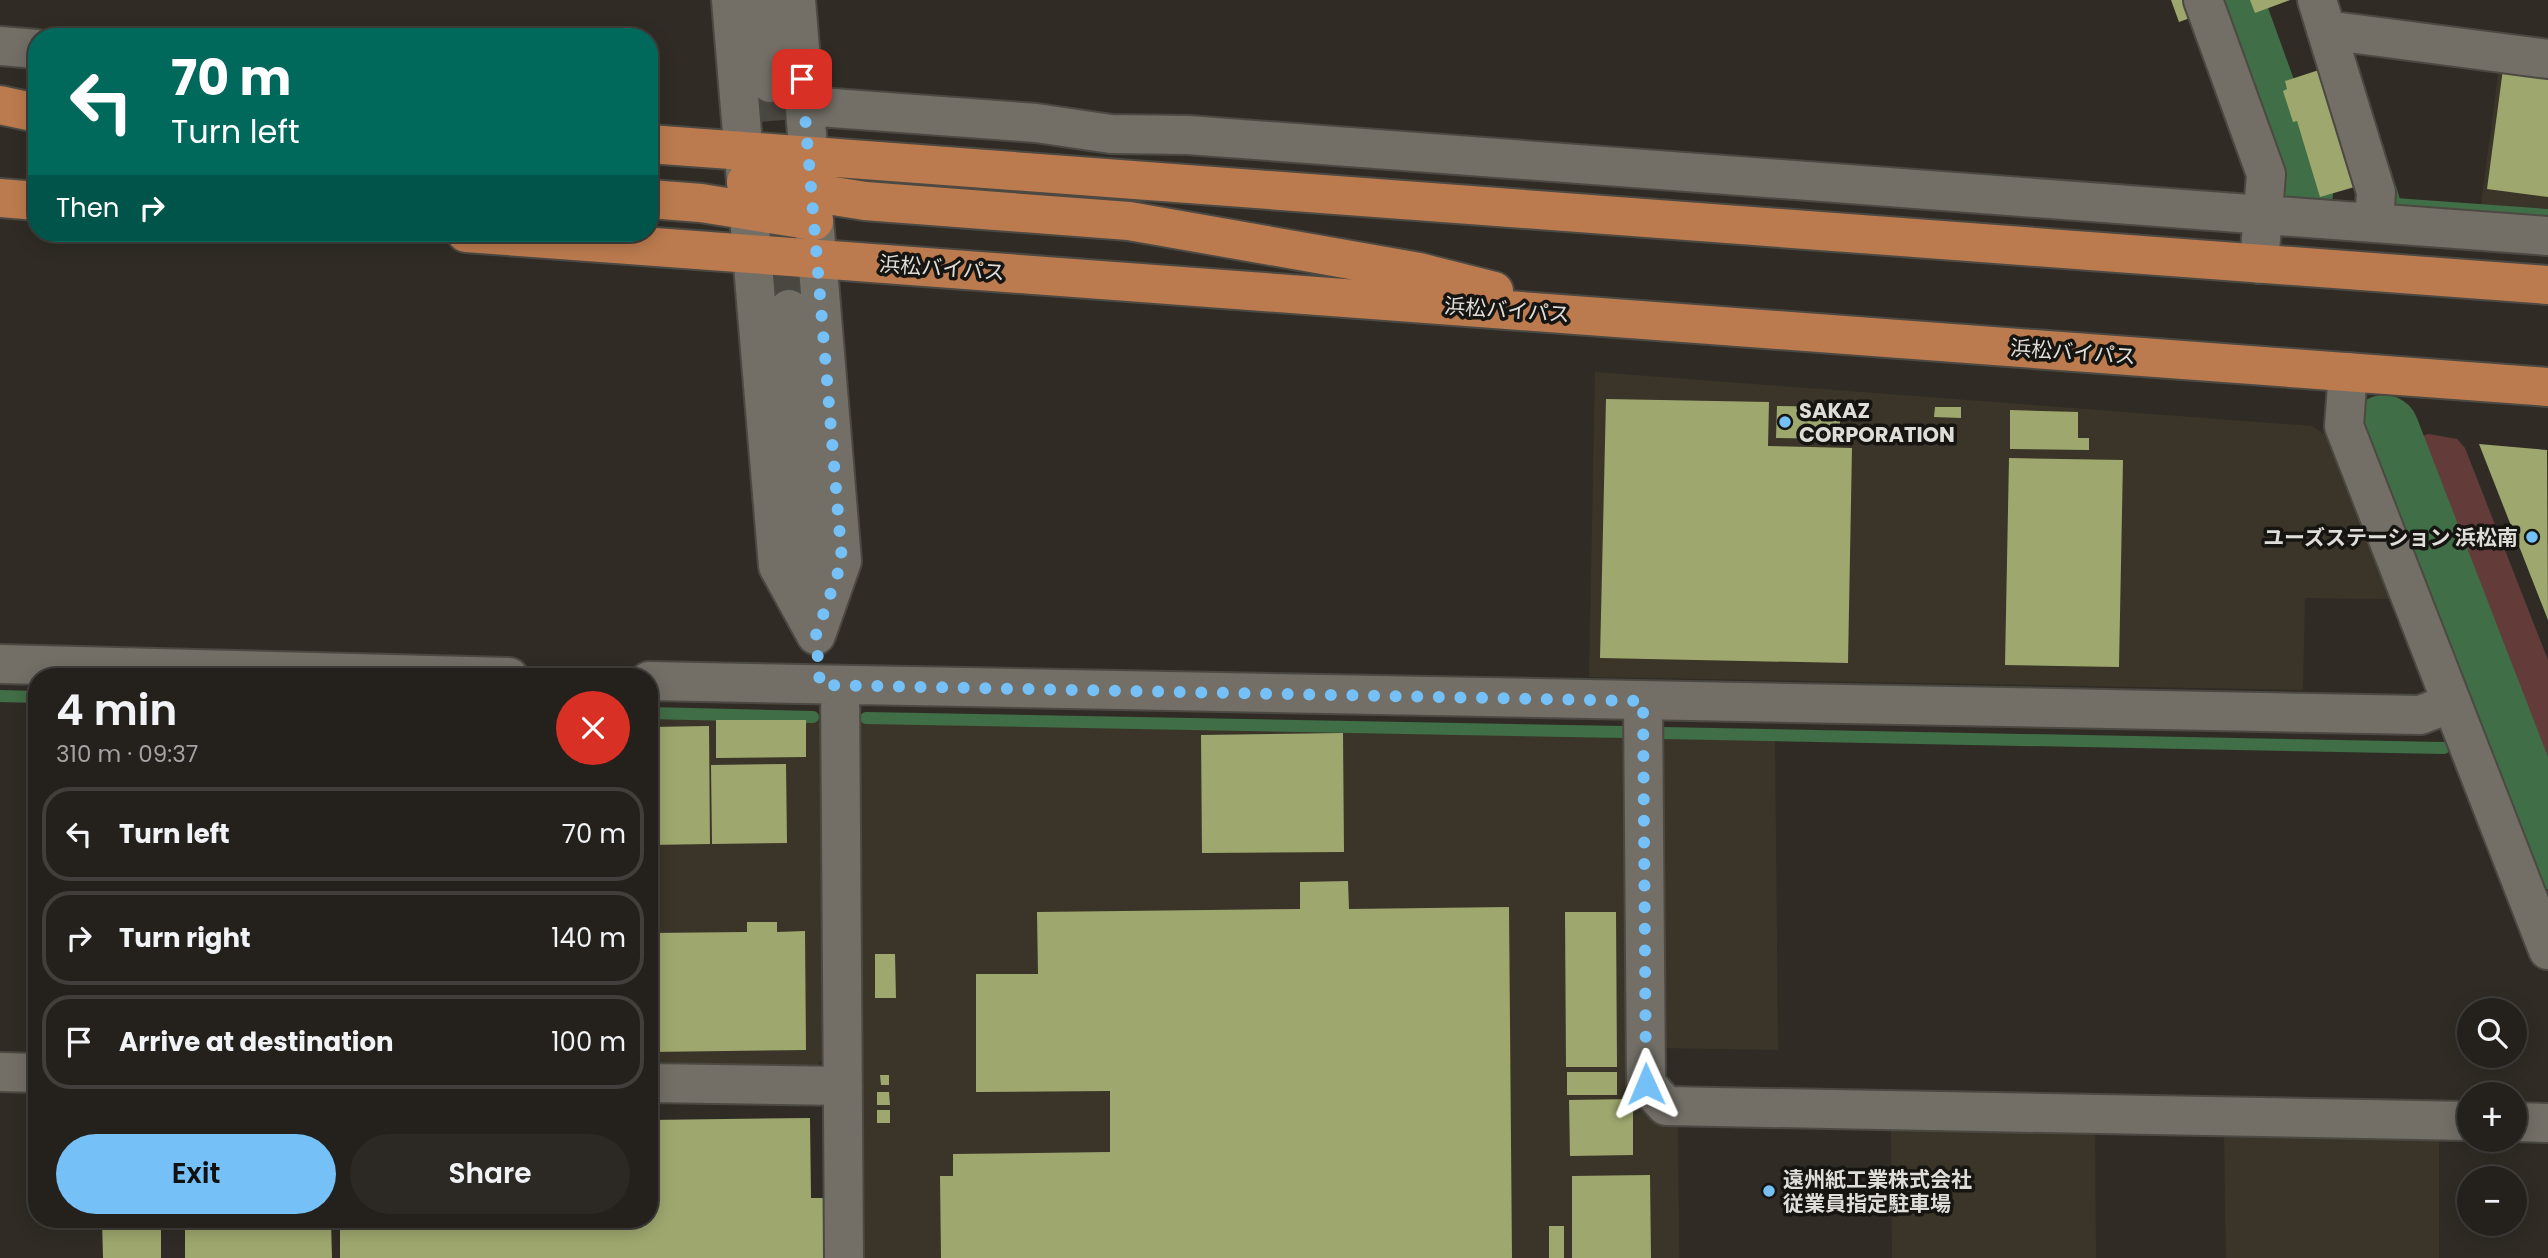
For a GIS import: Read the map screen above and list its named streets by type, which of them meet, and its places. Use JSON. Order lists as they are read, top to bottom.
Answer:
{
  "streets": {
    "highway": ["浜松バイパス"]
  },
  "places": ["SAKAZ CORPORATION", "ユーズステーション 浜松南", "遠州紙工業株式会社 従業員指定駐車場"],
  "page": {
    "turn": ["70 m", "Turn left"],
    "then": "Then",
    "heading": ["4 min", "310 m · 09:37"],
    "list": [
      {
        "name": "Turn left",
        "value": "70 m"
      },
      {
        "name": "Turn right",
        "value": "140 m"
      },
      {
        "name": "Arrive at destination",
        "value": "100 m"
      }
    ],
    "map_buttons": ["+", "−"],
    "buttons": ["Exit", "Share"]
  }
}
